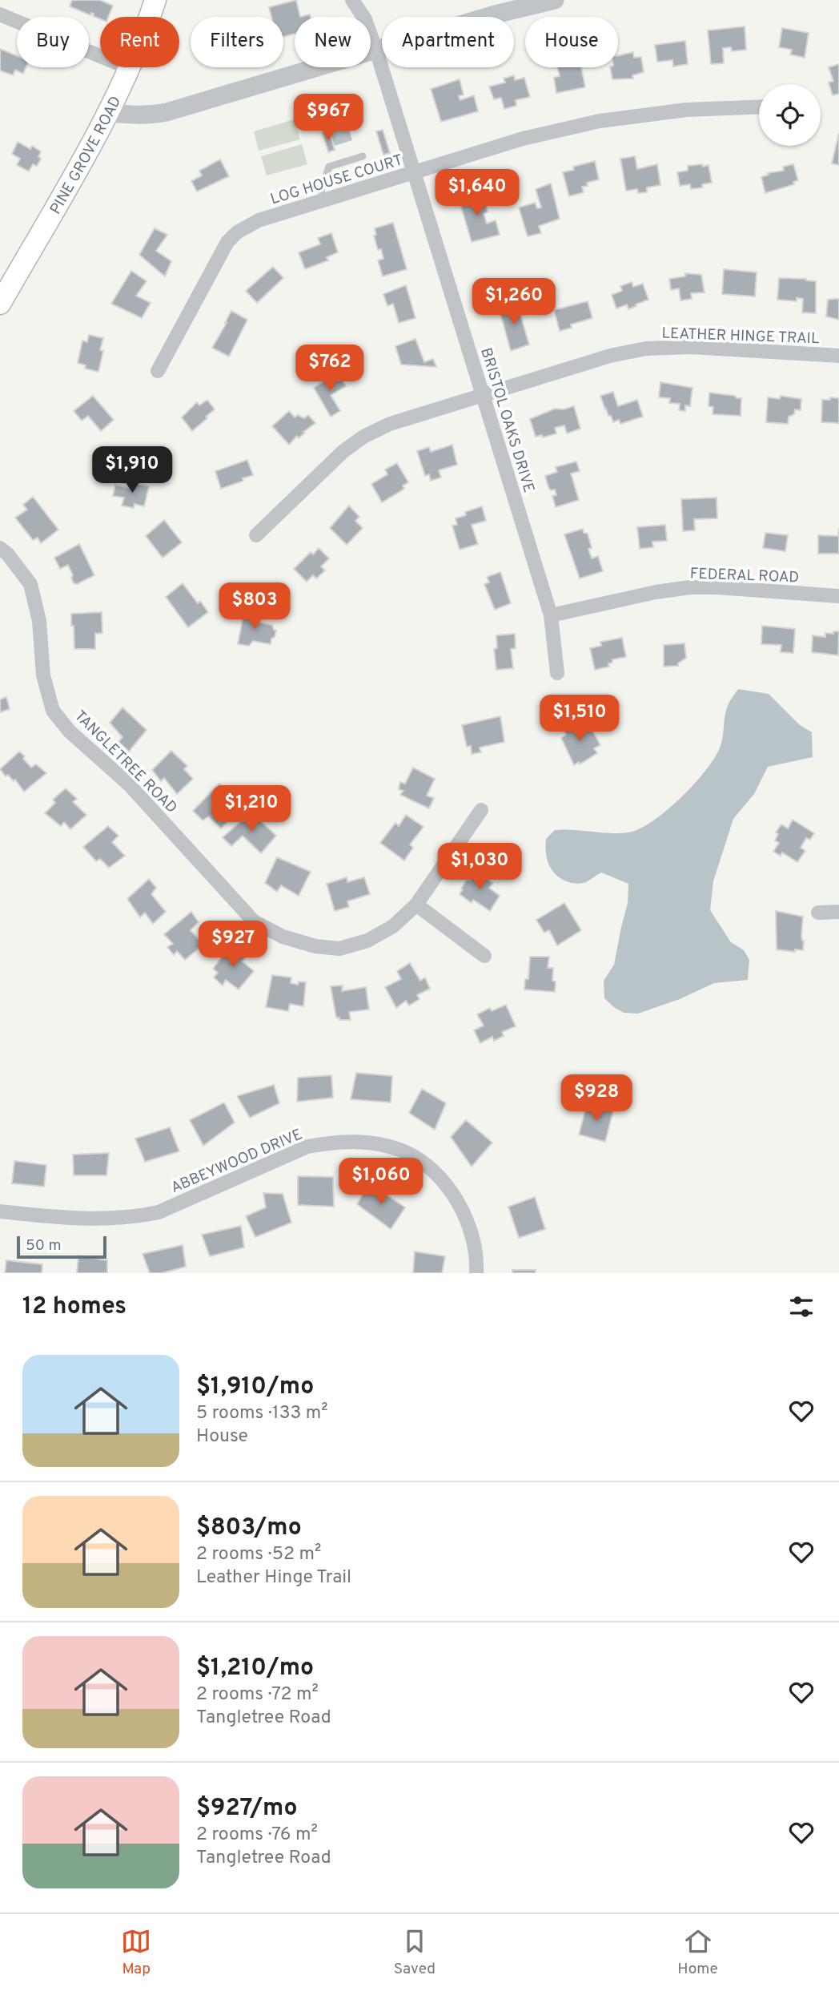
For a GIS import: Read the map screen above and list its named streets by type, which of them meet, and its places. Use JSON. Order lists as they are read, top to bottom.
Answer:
{
  "streets": {
    "main road": ["PINE GROVE ROAD"],
    "street": [
      "LOG HOUSE COURT",
      "LEATHER HINGE TRAIL",
      "BRISTOL OAKS DRIVE",
      "FEDERAL ROAD",
      "TANGLETREE ROAD",
      "ABBEYWOOD DRIVE"
    ]
  },
  "crossings": [
    ["LOG HOUSE COURT", "BRISTOL OAKS DRIVE"],
    ["LEATHER HINGE TRAIL", "BRISTOL OAKS DRIVE"],
    ["BRISTOL OAKS DRIVE", "FEDERAL ROAD"]
  ],
  "scale_bar": "50 m",
  "page": {
    "chip": [
      "Buy",
      "Rent",
      "Filters",
      "New",
      "Apartment",
      "House"
    ],
    "price": [
      "$967",
      "$1,640",
      "$1,260",
      "$762",
      "$1,910",
      "$803",
      "$1,510",
      "$1,210",
      "$1,030",
      "$927",
      "$928",
      "$1,060"
    ],
    "scale": "50 m",
    "heading": "12 homes",
    "list": [
      {
        "name": "$1,910/mo",
        "note": "5 rooms · 133 m² · House"
      },
      {
        "name": "$803/mo",
        "note": "2 rooms · 52 m² · Leather Hinge Trail"
      },
      {
        "name": "$1,210/mo",
        "note": "2 rooms · 72 m² · Tangletree Road"
      },
      {
        "name": "$927/mo",
        "note": "2 rooms · 76 m² · Tangletree Road"
      }
    ],
    "tabs": ["Map", "Saved", "Home"]
  }
}
